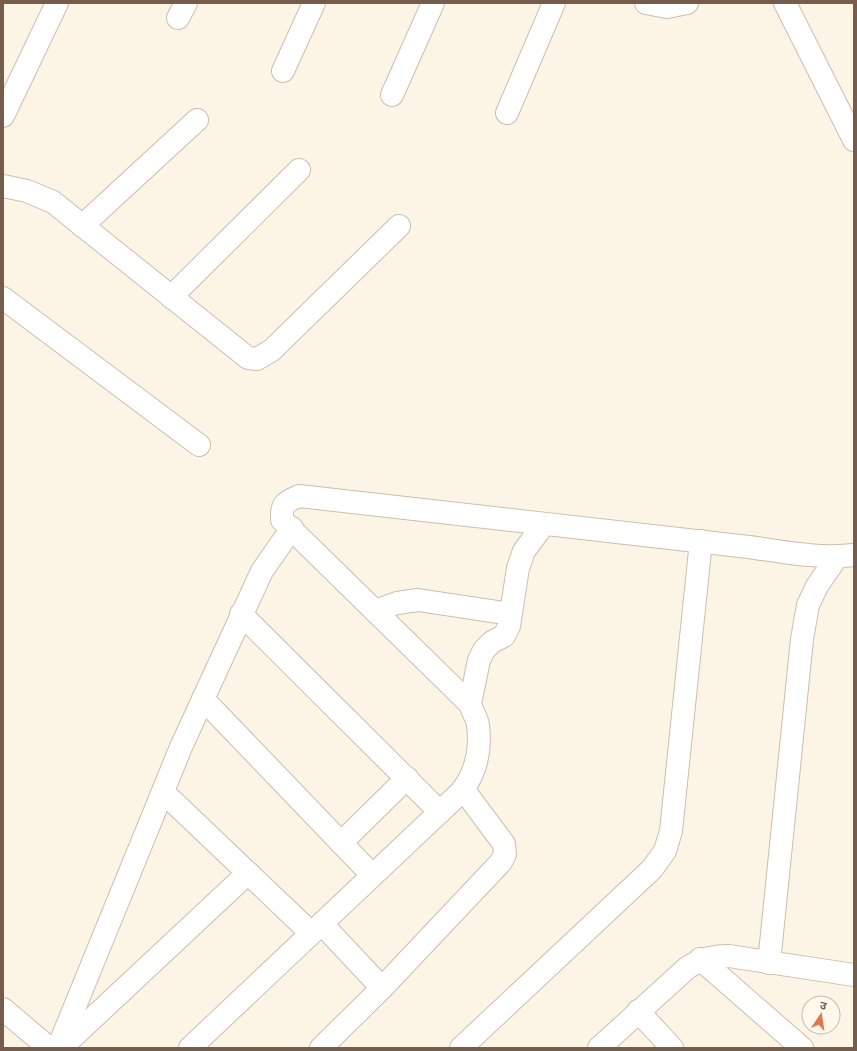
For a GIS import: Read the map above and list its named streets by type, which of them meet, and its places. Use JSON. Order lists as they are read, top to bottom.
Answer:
{
  "north": "top"
}
